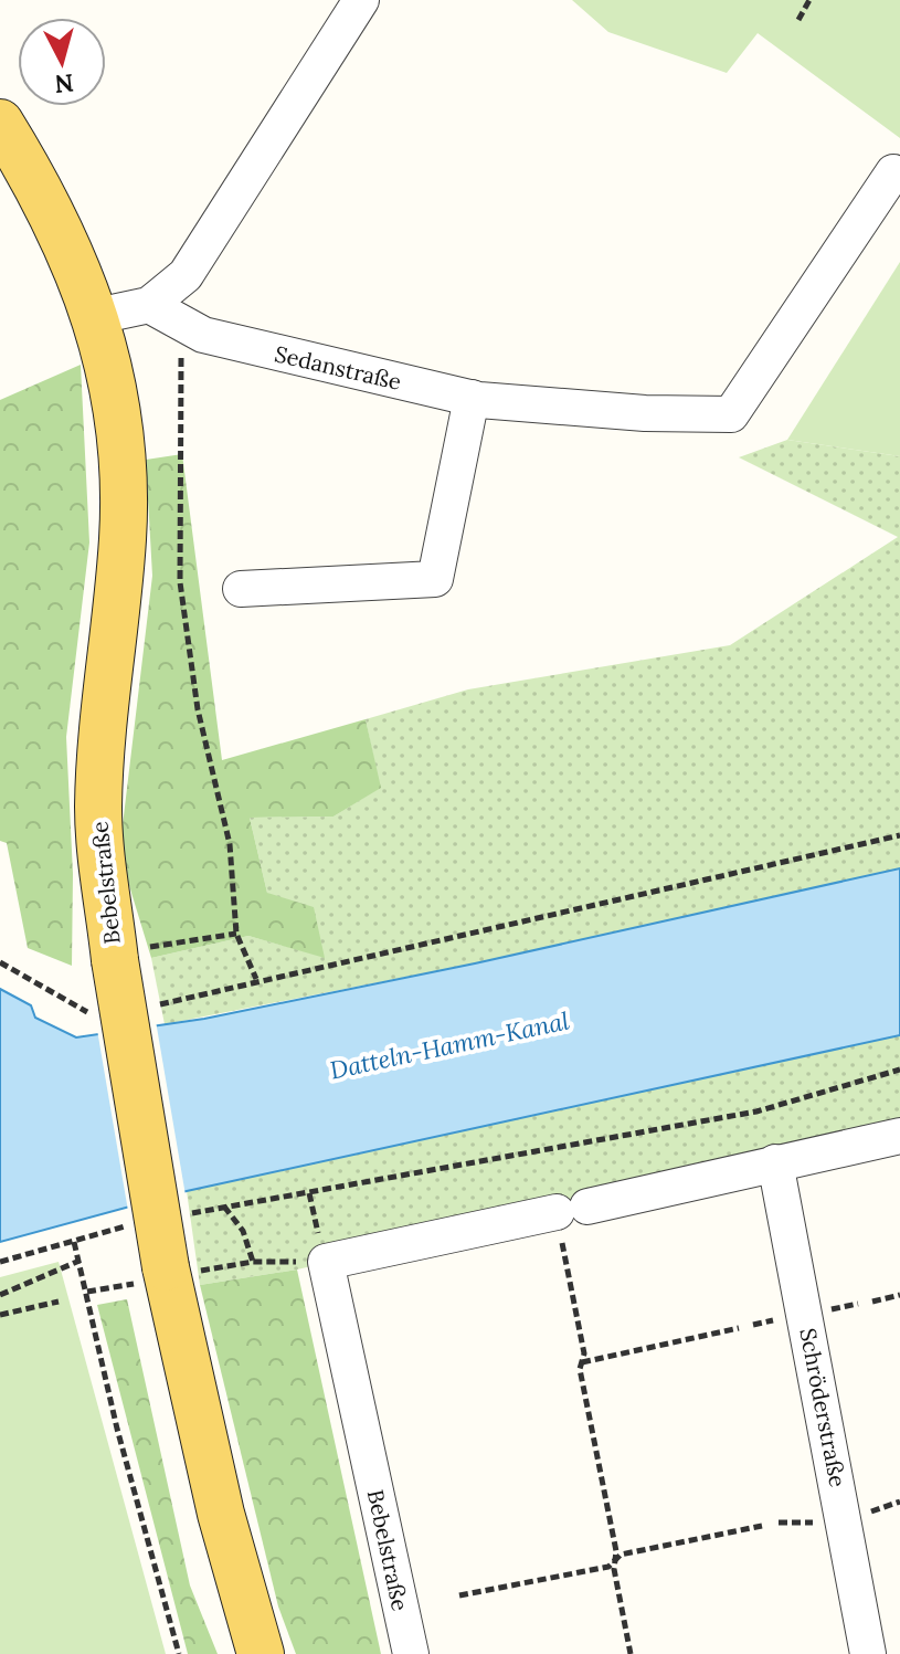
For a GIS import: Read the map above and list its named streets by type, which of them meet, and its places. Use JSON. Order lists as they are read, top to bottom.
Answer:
{
  "streets": {
    "main road": ["Bebelstraße"],
    "street": ["Sedanstraße", "Schröderstraße"]
  },
  "water": ["Datteln-Hamm-Kanal"],
  "north": "bottom"
}
